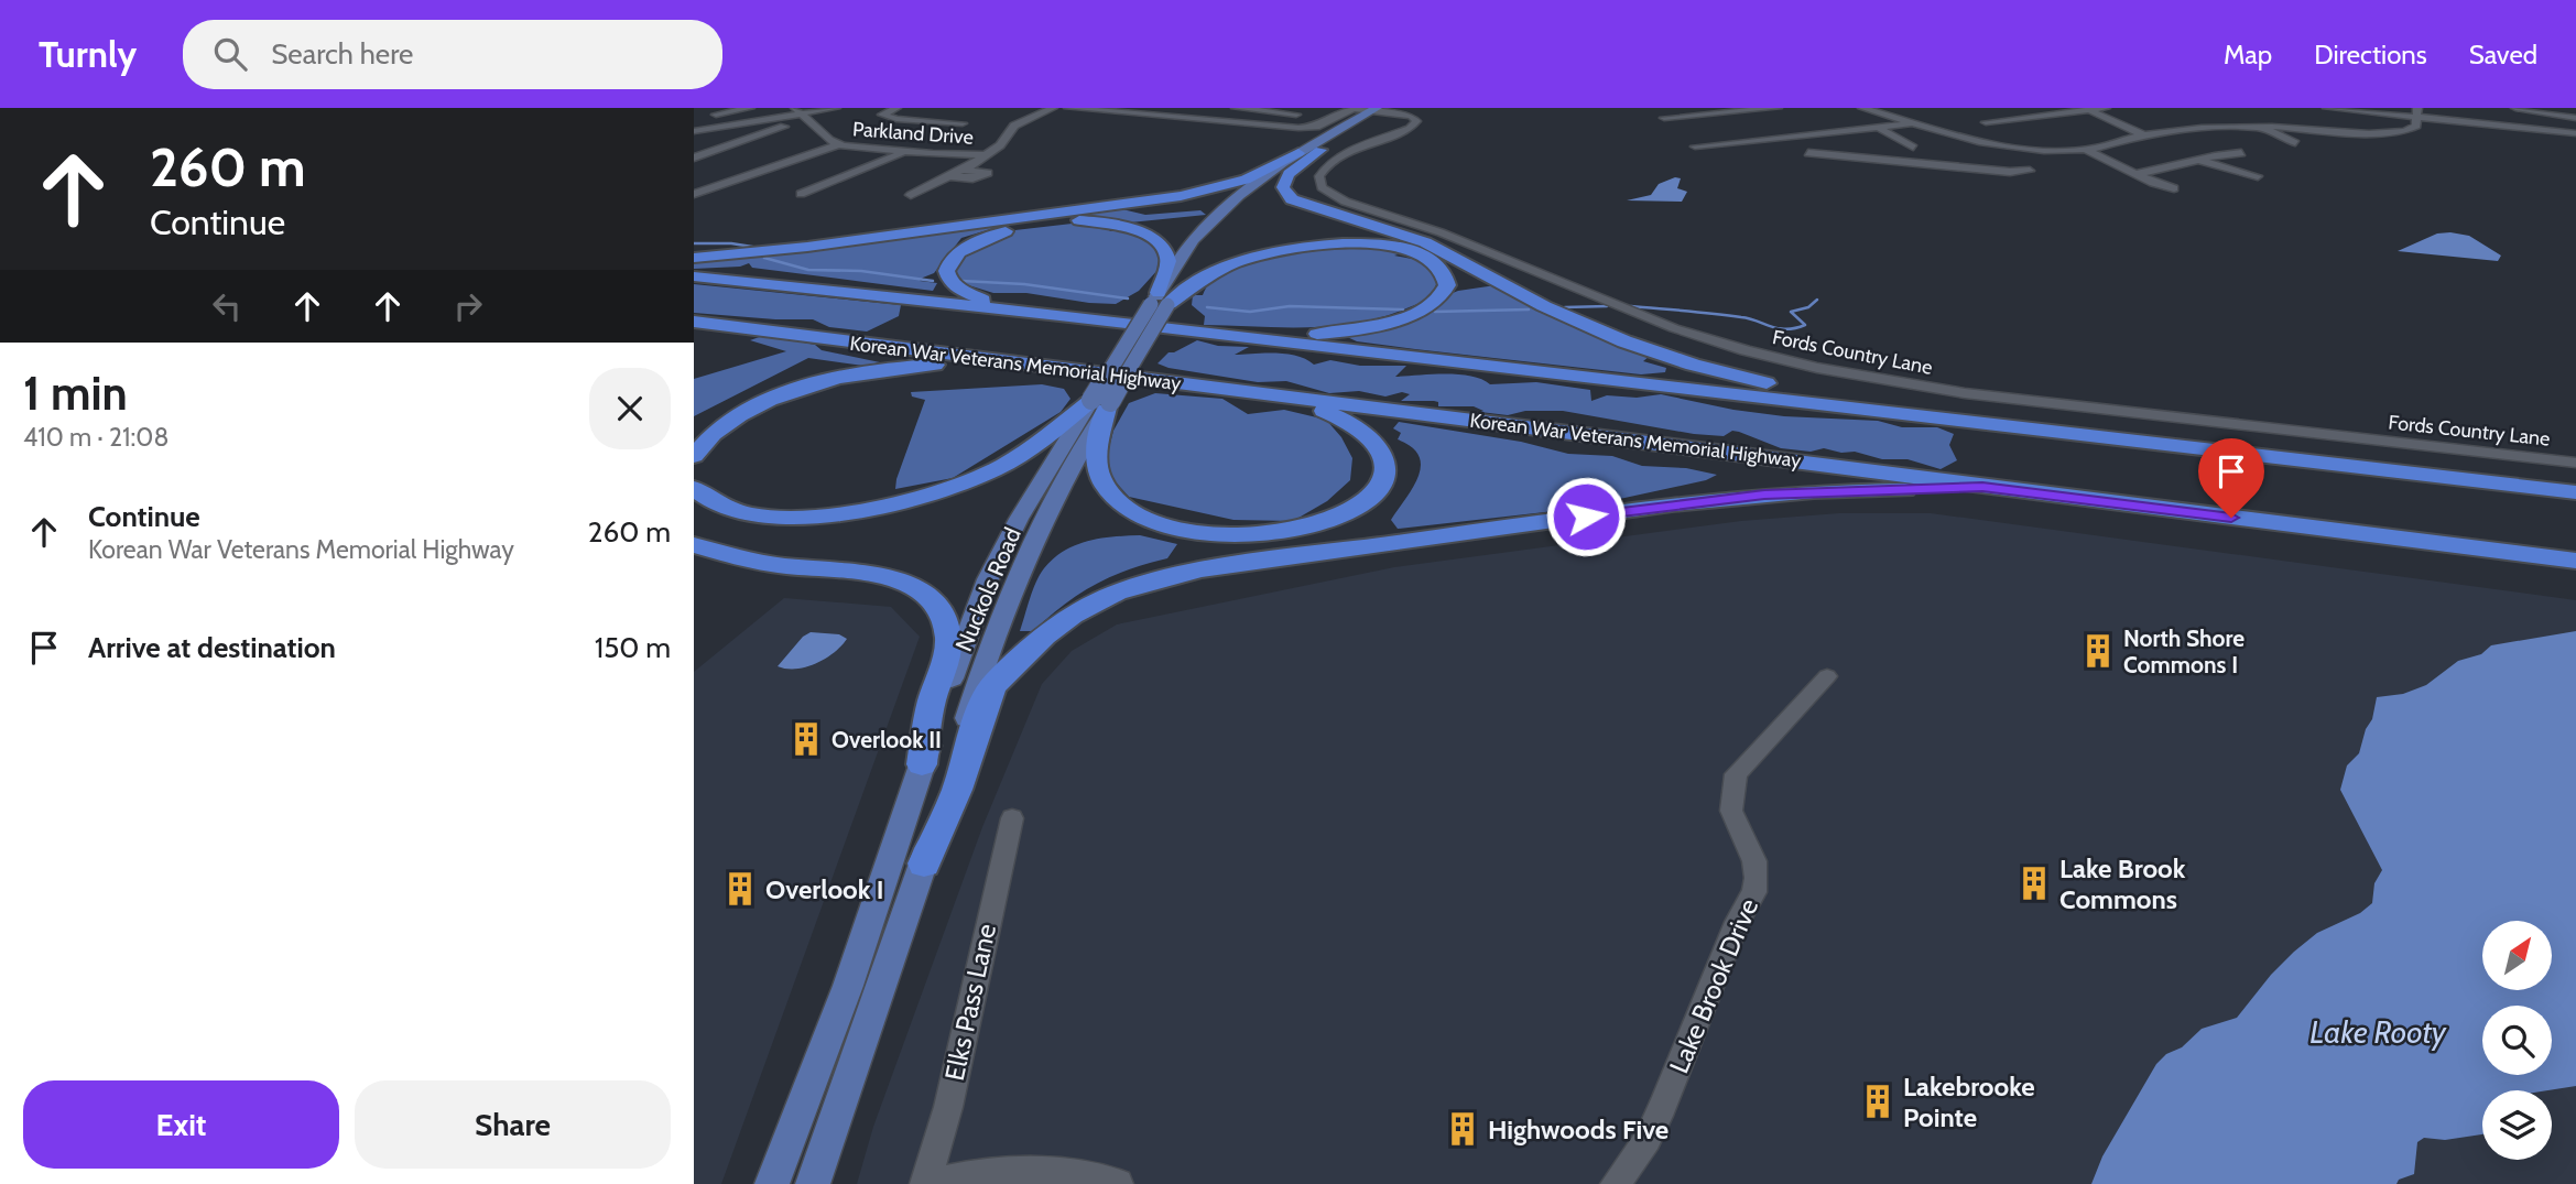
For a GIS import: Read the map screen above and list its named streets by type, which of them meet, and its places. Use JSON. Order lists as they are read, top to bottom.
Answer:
{
  "streets": {
    "highway": ["Korean War Veterans Memorial Highway"],
    "main road": ["Nuckols Road"],
    "street": [
      "Parkland Drive",
      "Fords Country Lane",
      "Lake Brook Drive",
      "Elks Pass Lane"
    ]
  },
  "crossings": [
    ["Fords Country Lane", "Nuckols Road"]
  ],
  "water": ["Lake Rooty"],
  "places": {
    "building": [
      "North Shore Commons I",
      "Overlook II",
      "Lake Brook Commons",
      "Overlook I",
      "Lakebrooke Pointe",
      "Highwoods Five"
    ]
  },
  "north": "top right",
  "page": {
    "header": "Turnly",
    "search": "Search here",
    "nav": ["Map", "Directions", "Saved"],
    "turn": ["260 m", "Continue"],
    "heading": ["1 min", "410 m · 21:08"],
    "list": [
      {
        "name": "Continue",
        "note": "Korean War Veterans Memorial Highway",
        "value": "260 m"
      },
      {
        "name": "Arrive at destination",
        "value": "150 m"
      }
    ],
    "buttons": ["Exit", "Share"]
  }
}
